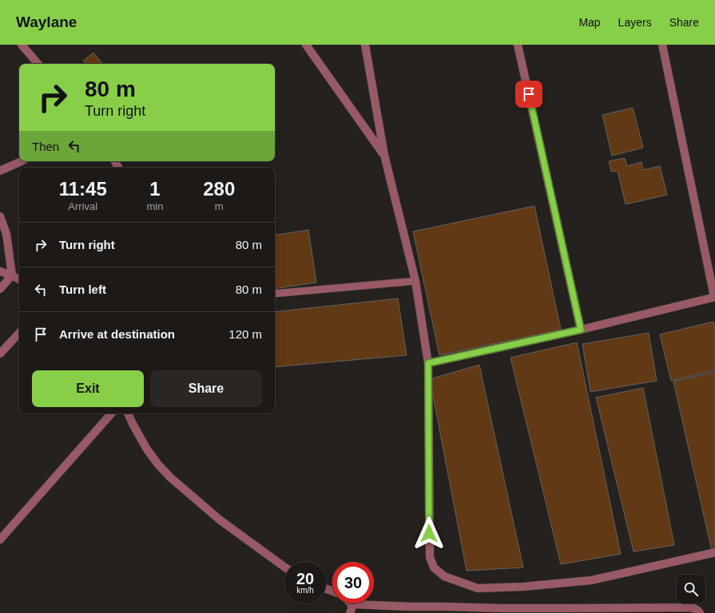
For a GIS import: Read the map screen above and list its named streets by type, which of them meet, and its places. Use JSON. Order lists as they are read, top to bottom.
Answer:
{
  "page": {
    "header": "Waylane",
    "nav": ["Map", "Layers", "Share"],
    "turn": ["80 m", "Turn right"],
    "then": "Then",
    "eta": [
      "11:45",
      "Arrival",
      "1",
      "min",
      "280",
      "m"
    ],
    "list": [
      {
        "name": "Turn right",
        "value": "80 m"
      },
      {
        "name": "Turn left",
        "value": "80 m"
      },
      {
        "name": "Arrive at destination",
        "value": "120 m"
      }
    ],
    "buttons": ["Exit", "Share"],
    "speed": "20 km/h",
    "limit": "30"
  }
}
